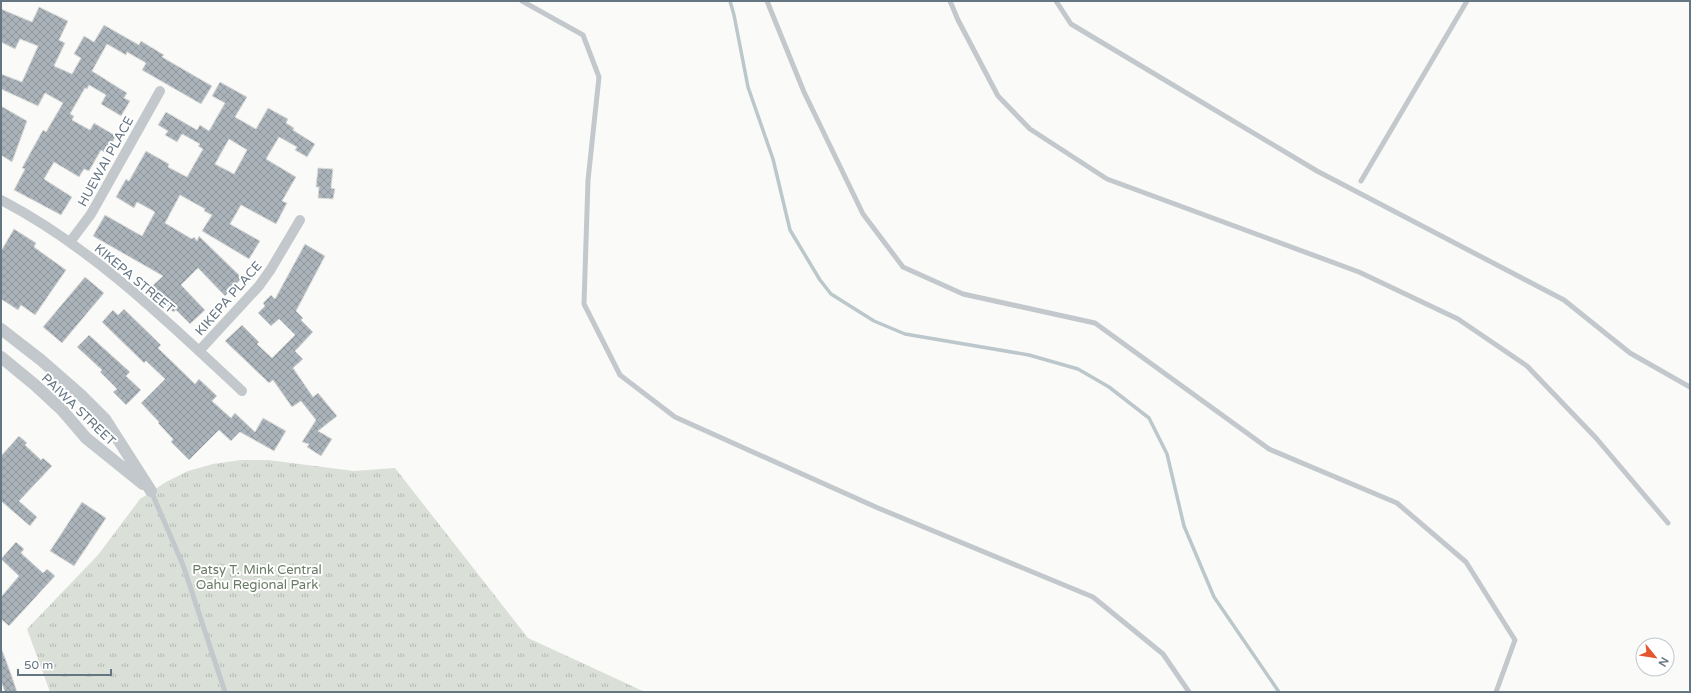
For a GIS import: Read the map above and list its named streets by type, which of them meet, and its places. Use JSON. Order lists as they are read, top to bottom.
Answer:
{
  "streets": {
    "street": [
      "HUEWAI PLACE",
      "KIKEPA STREET",
      "KIKEPA PLACE",
      "PAIWA STREET"
    ]
  },
  "crossings": [
    ["HUEWAI PLACE", "KIKEPA STREET"],
    ["KIKEPA STREET", "KIKEPA PLACE"]
  ],
  "parks": ["Patsy T. Mink Central Oahu Regional Park"],
  "scale_bar": "50 m",
  "north": "bottom right"
}
